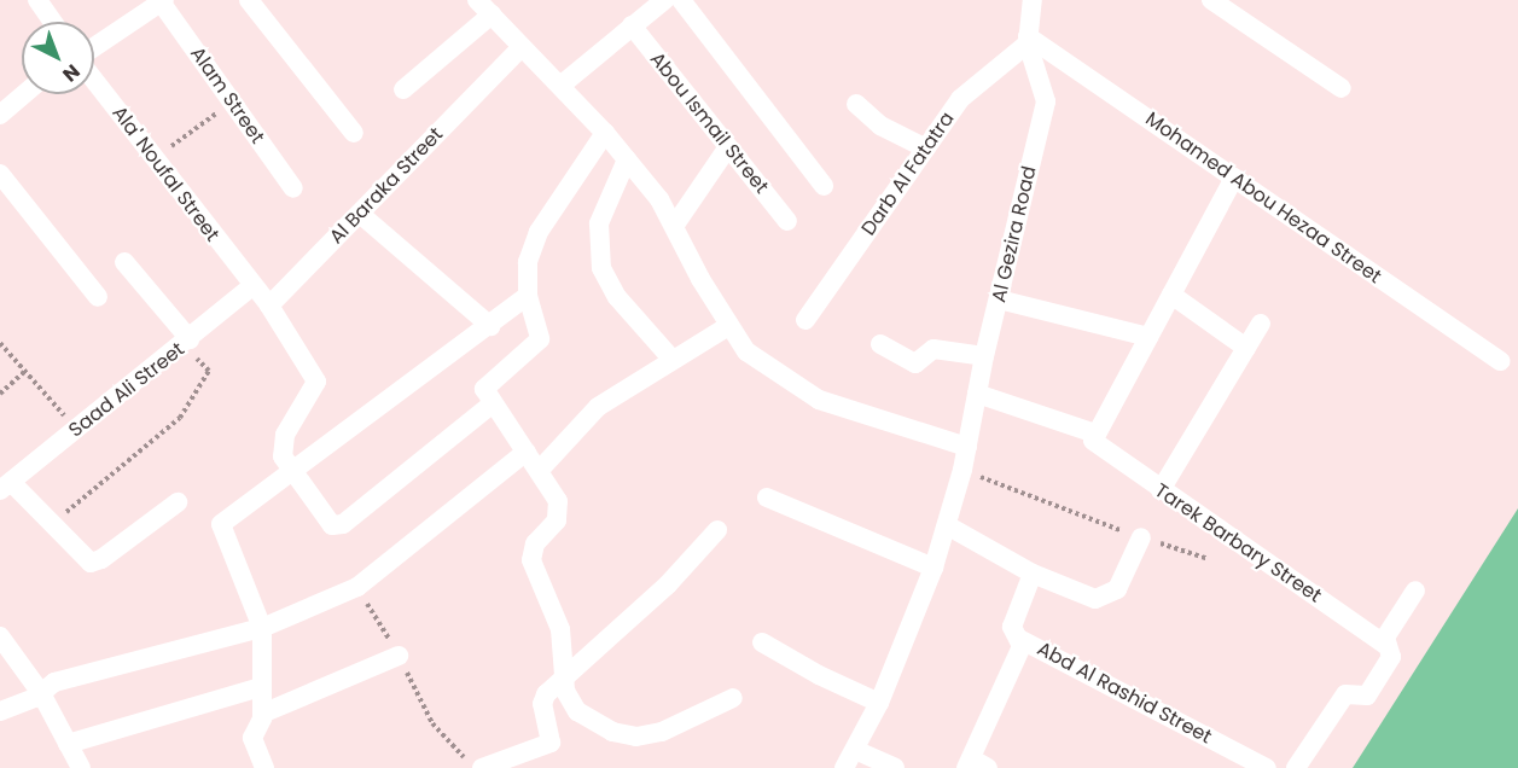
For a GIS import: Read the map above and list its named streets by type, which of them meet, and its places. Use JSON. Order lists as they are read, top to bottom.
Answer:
{
  "streets": {
    "street": [
      "Alam Street",
      "Abou Ismail Street",
      "Ala' Noufal Street",
      "Darb Al Fatatra",
      "Al Baraka Street",
      "Mohamed Abou Hezaa Street",
      "Al Gezira Road",
      "Saad Ali Street",
      "Tarek Barbary Street",
      "Abd Al Rashid Street"
    ]
  },
  "crossings": [
    ["Ala' Noufal Street", "Saad Ali Street"],
    ["Darb Al Fatatra", "Mohamed Abou Hezaa Street"],
    ["Darb Al Fatatra", "Al Gezira Road"],
    ["Mohamed Abou Hezaa Street", "Al Gezira Road"],
    ["Al Gezira Road", "Tarek Barbary Street"]
  ],
  "north": "bottom right"
}
